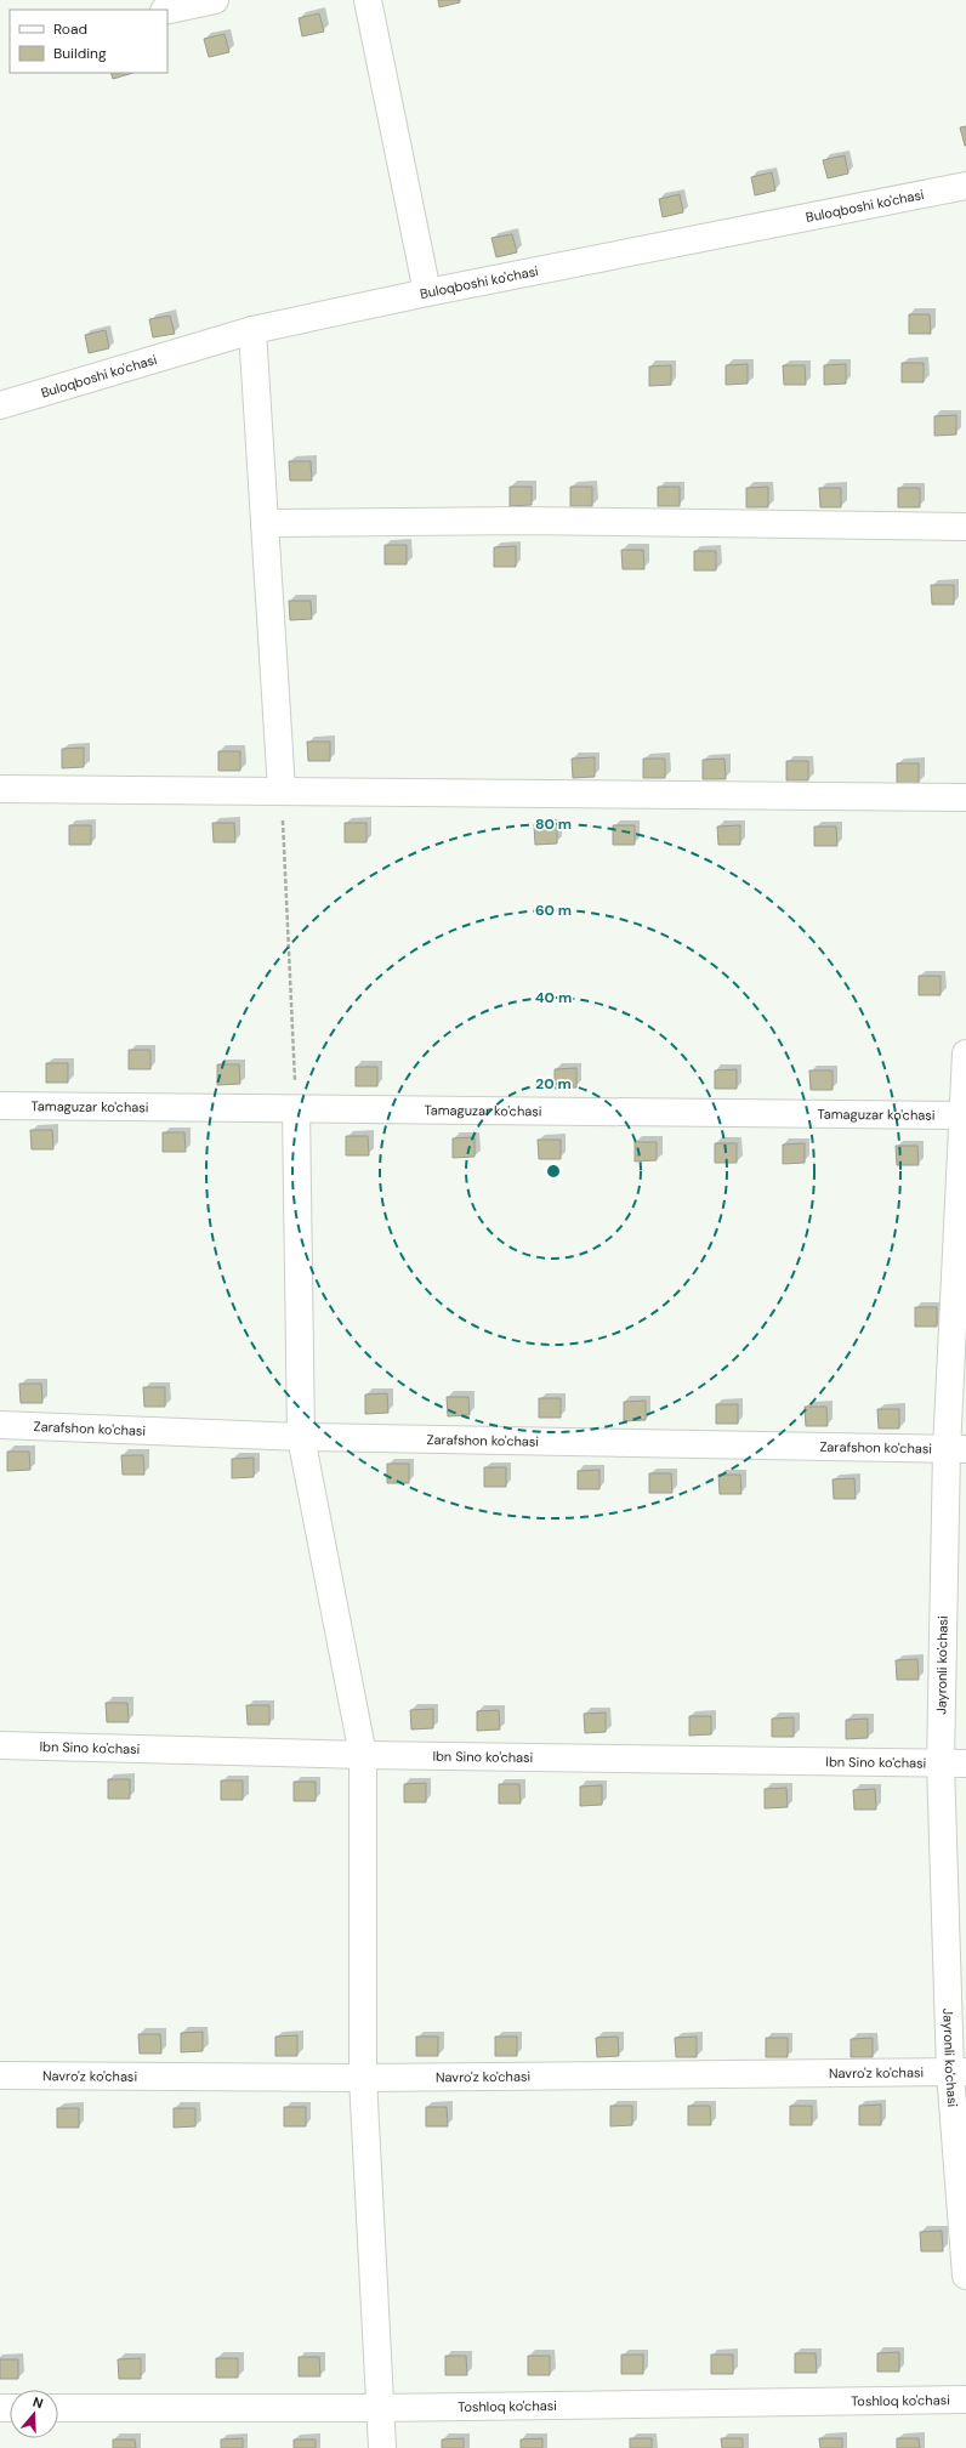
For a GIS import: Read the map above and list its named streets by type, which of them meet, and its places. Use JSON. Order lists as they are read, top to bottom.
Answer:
{
  "streets": {
    "street": [
      "Buloqboshi ko'chasi",
      "Tamaguzar ko'chasi",
      "Zarafshon ko'chasi",
      "Jayronli ko'chasi",
      "Ibn Sino ko'chasi",
      "Navro'z ko'chasi",
      "Toshloq ko'chasi"
    ]
  },
  "crossings": [
    ["Tamaguzar ko'chasi", "Jayronli ko'chasi"],
    ["Zarafshon ko'chasi", "Jayronli ko'chasi"],
    ["Jayronli ko'chasi", "Ibn Sino ko'chasi"],
    ["Jayronli ko'chasi", "Navro'z ko'chasi"]
  ],
  "legend": ["Road", "Building"],
  "north": "top",
  "rings": [
    "80 m",
    "60 m",
    "40 m",
    "20 m"
  ]
}
